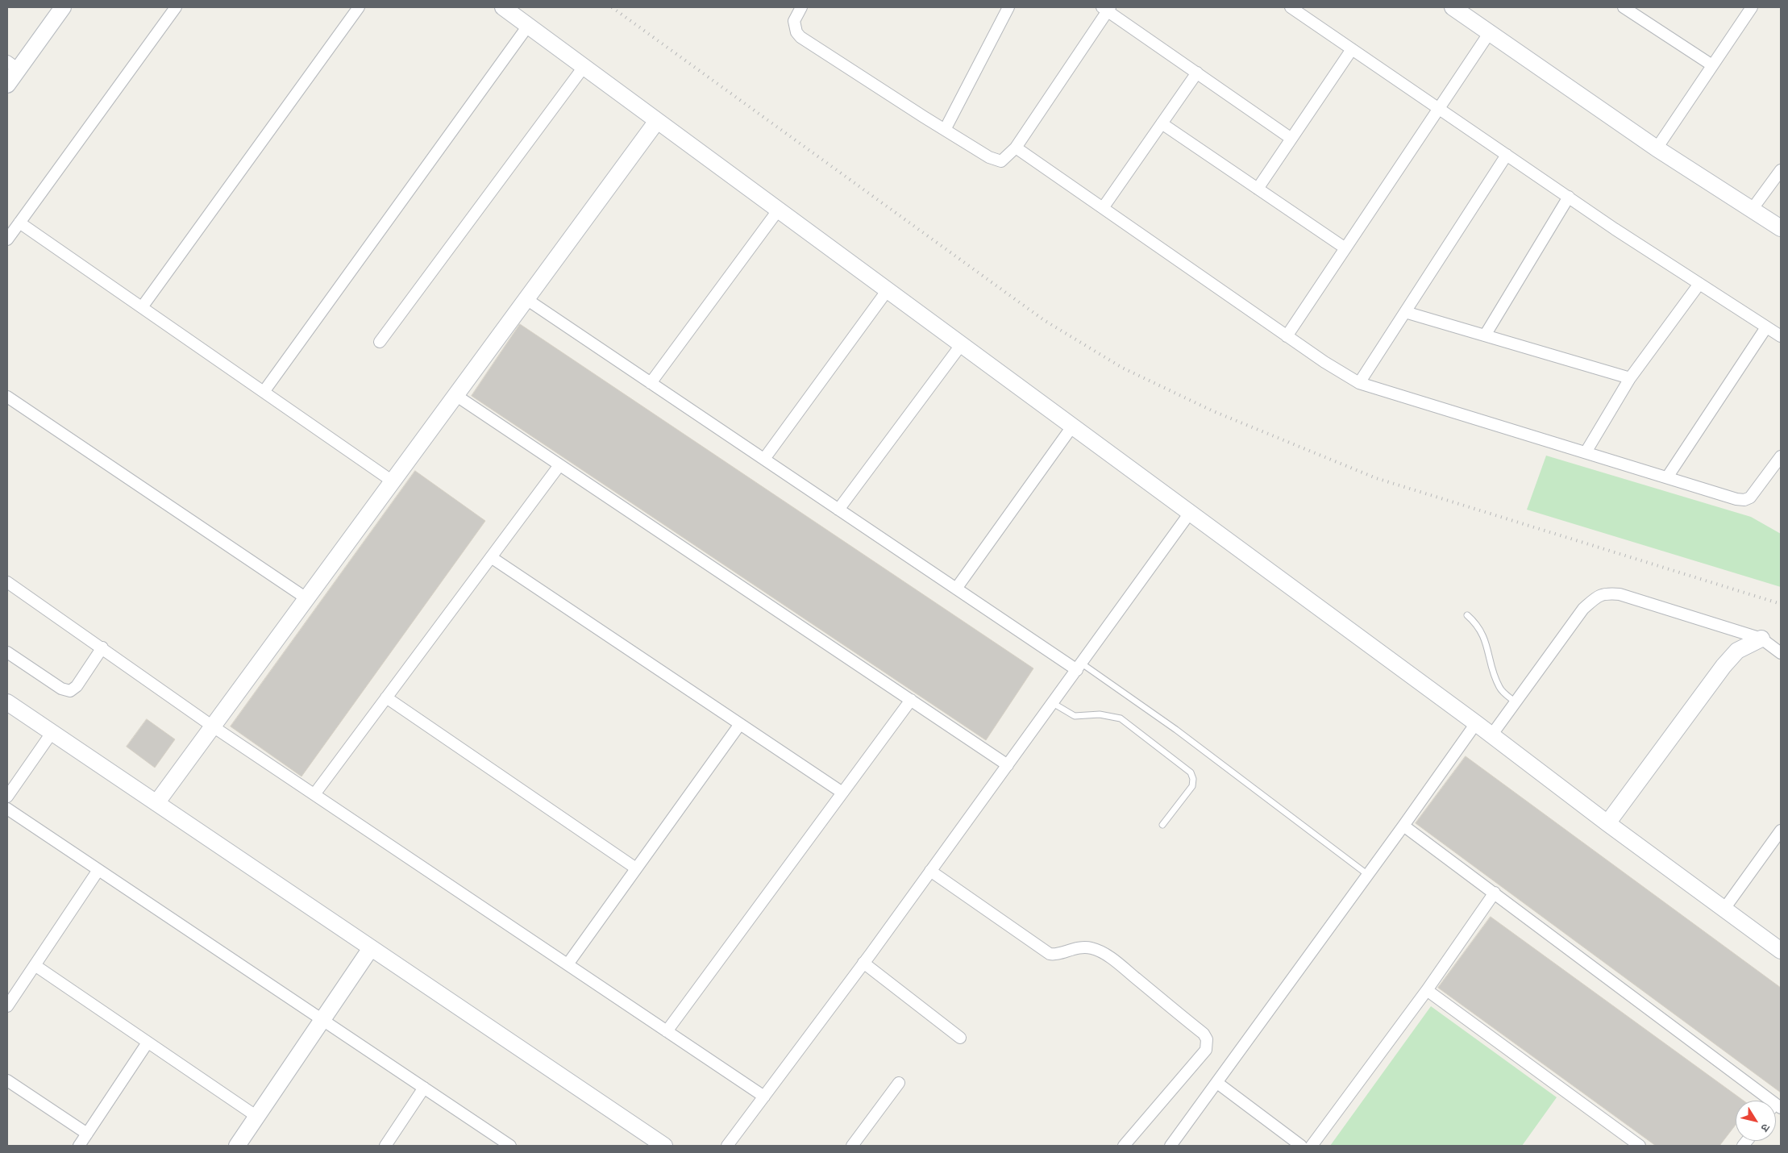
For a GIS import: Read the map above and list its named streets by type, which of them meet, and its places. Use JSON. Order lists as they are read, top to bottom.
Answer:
{
  "north": "bottom right"
}
